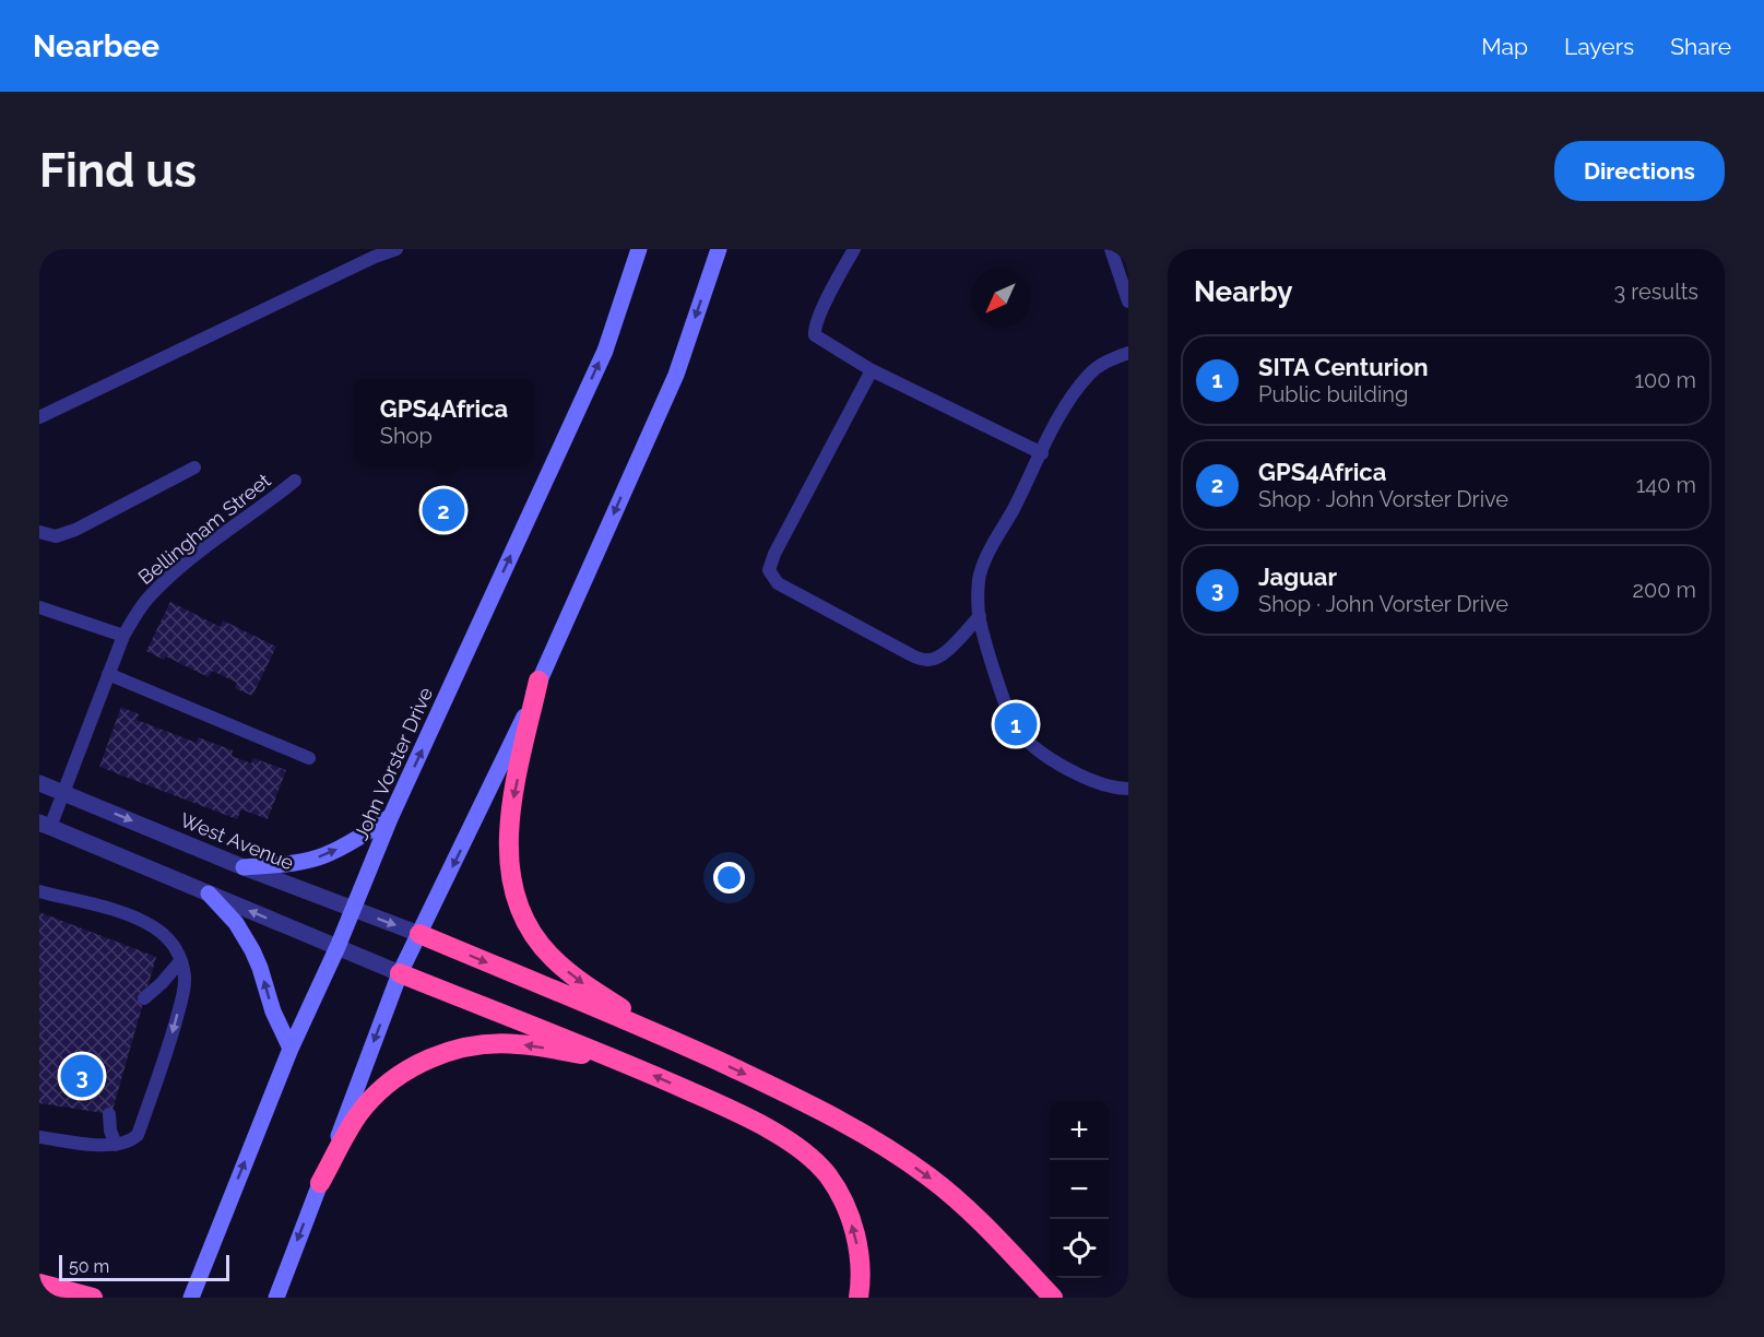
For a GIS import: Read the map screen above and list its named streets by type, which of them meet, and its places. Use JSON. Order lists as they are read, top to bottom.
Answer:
{
  "streets": {
    "main road": ["John Vorster Drive"],
    "street": ["West Avenue"],
    "lane": ["Bellingham Street"]
  },
  "crossings": [
    ["Bellingham Street", "West Avenue"],
    ["John Vorster Drive", "West Avenue"]
  ],
  "scale_bar": "50 m",
  "north": "bottom left",
  "page": {
    "header": "Nearbee",
    "nav": ["Map", "Layers", "Share"],
    "buttons": "Directions",
    "title": "Find us",
    "heading": ["Nearby", "3 results"],
    "list": [
      {
        "mark": "1",
        "name": "SITA Centurion",
        "note": "Public building",
        "value": "100 m"
      },
      {
        "mark": "2",
        "name": "GPS4Africa",
        "note": "Shop · John Vorster Drive",
        "value": "140 m"
      },
      {
        "mark": "3",
        "name": "Jaguar",
        "note": "Shop · John Vorster Drive",
        "value": "200 m"
      }
    ],
    "popup": ["GPS4Africa", "Shop"],
    "pins": ["2", "1", "3"],
    "map_buttons": ["+", "−"],
    "scale": "50 m"
  }
}
